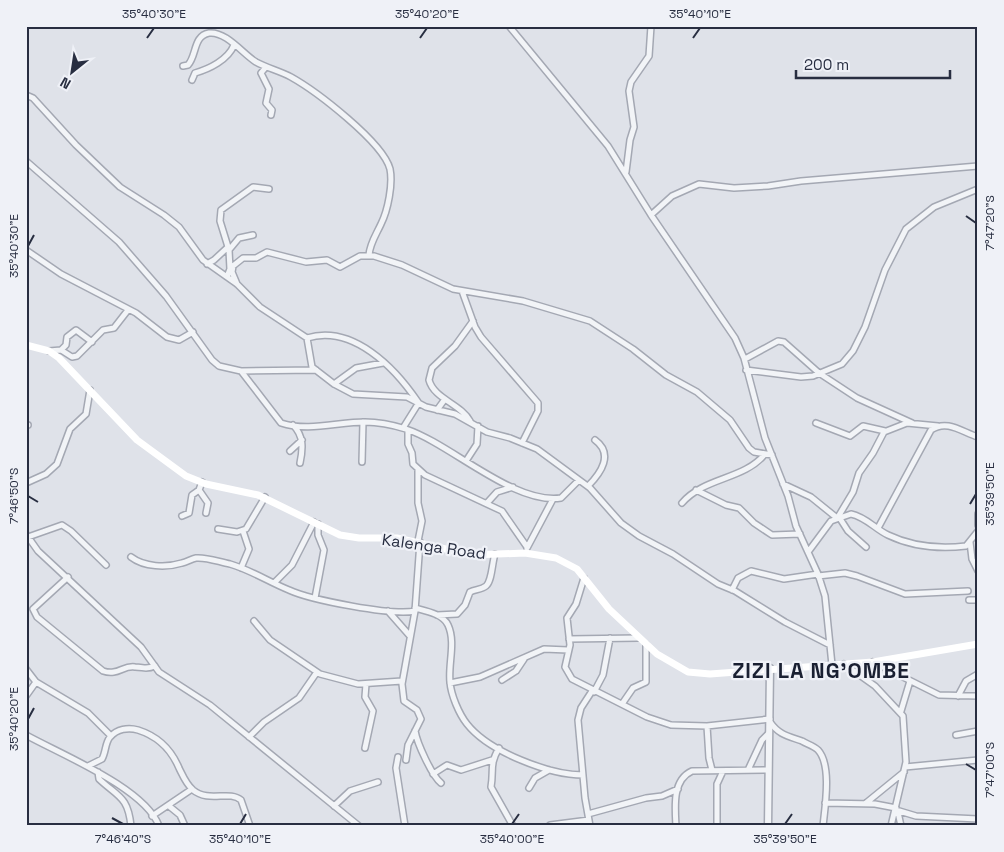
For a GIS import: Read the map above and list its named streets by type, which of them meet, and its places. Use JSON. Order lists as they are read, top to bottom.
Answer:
{
  "streets": {
    "main road": ["Kalenga Road"]
  },
  "districts": ["ZIZI LA NG'OMBE"],
  "scale_bar": "200 m",
  "north": "bottom left",
  "coordinates": [
    "35°40'30\"E",
    "35°40'20\"E",
    "35°40'10\"E",
    "7°47'20\"S",
    "35°39'50\"E",
    "7°46'50\"S",
    "7°47'00\"S",
    "7°46'40\"S",
    "35°40'00\"E"
  ]
}
